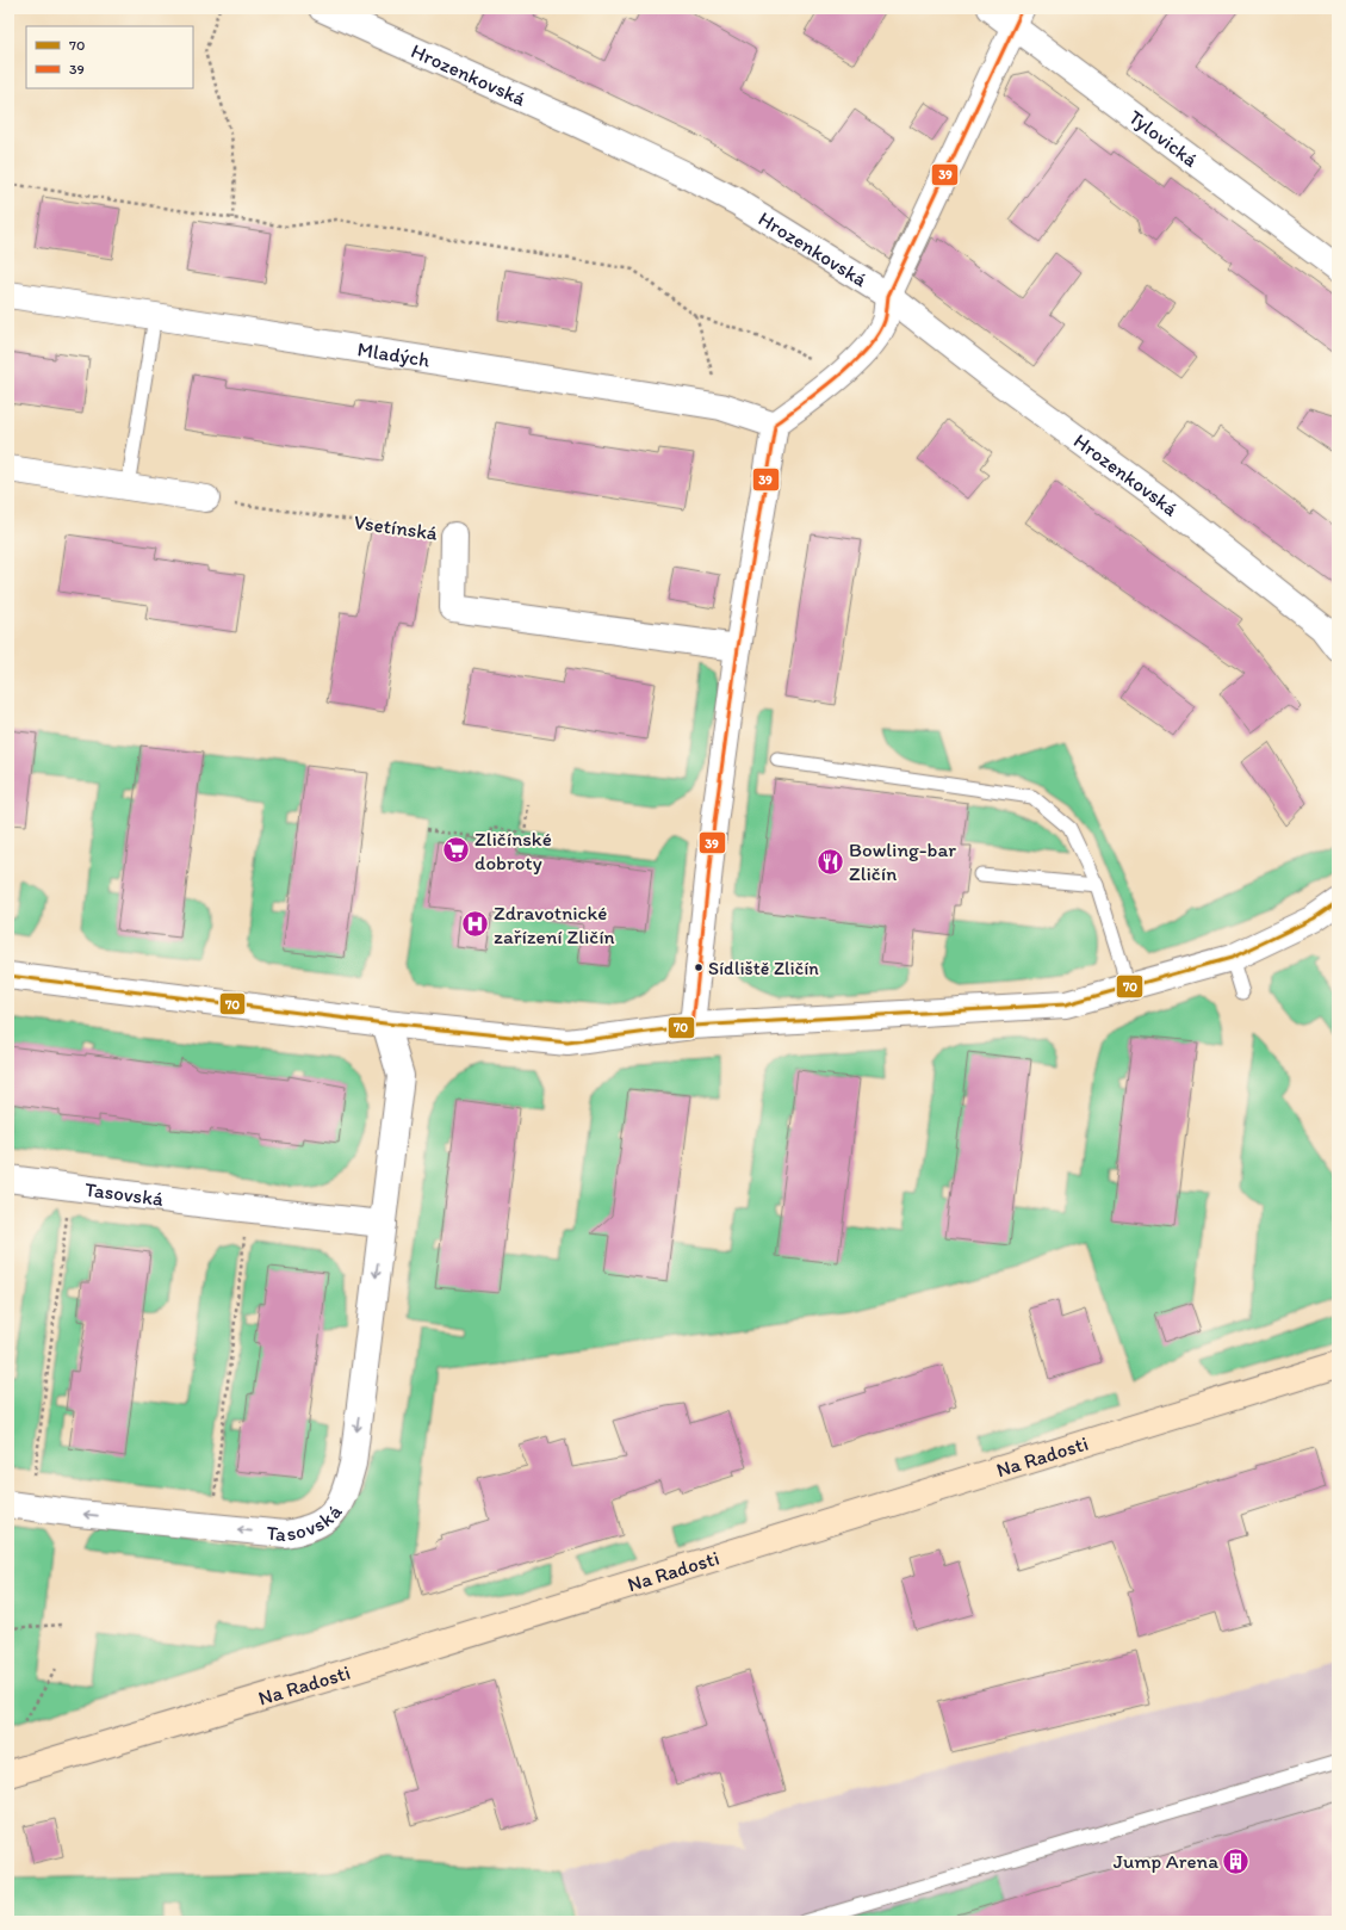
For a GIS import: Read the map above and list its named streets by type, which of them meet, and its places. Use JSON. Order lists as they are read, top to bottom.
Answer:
{
  "streets": {
    "main road": ["Na Radosti"],
    "street": [
      "Hrozenkovská",
      "Tylovická",
      "Mladých",
      "Vsetínská",
      "Tasovská"
    ]
  },
  "places": {
    "supermarket": ["Zličínské dobroty"],
    "restaurant": ["Bowling-bar Zličín"],
    "hospital": ["Zdravotnické zařízení Zličín"],
    "other": ["Sídliště Zličín"],
    "building": ["Jump Arena"]
  },
  "lines": ["transit line 39", "transit line 70"],
  "legend": ["70", "39"]
}
